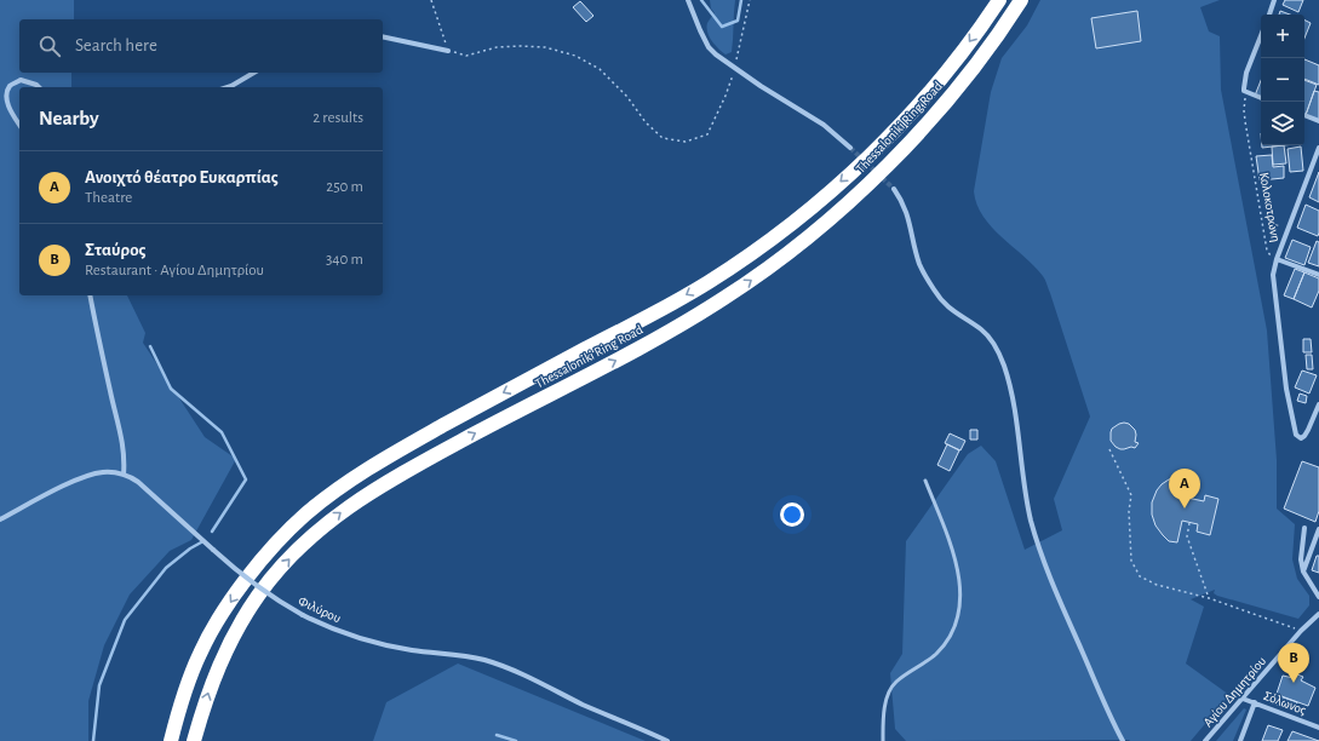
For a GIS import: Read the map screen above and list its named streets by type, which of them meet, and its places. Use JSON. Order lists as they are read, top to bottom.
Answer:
{
  "streets": {
    "highway": ["Thessaloniki Ring Road"],
    "street": [
      "Κολοκοτρώνη",
      "Φιλύρου",
      "Αγίου Δημητρίου",
      "Σόλωνος"
    ]
  },
  "crossings": [
    ["Αγίου Δημητρίου", "Σόλωνος"]
  ],
  "page": {
    "map_buttons": ["+", "−"],
    "search": "Search here",
    "heading": ["Nearby", "2 results"],
    "list": [
      {
        "mark": "A",
        "name": "Ανοιχτό θέατρο Ευκαρπίας",
        "note": "Theatre",
        "value": "250 m"
      },
      {
        "mark": "B",
        "name": "Σταύρος",
        "note": "Restaurant · Αγίου Δημητρίου",
        "value": "340 m"
      }
    ],
    "pins": ["A", "B"]
  }
}
